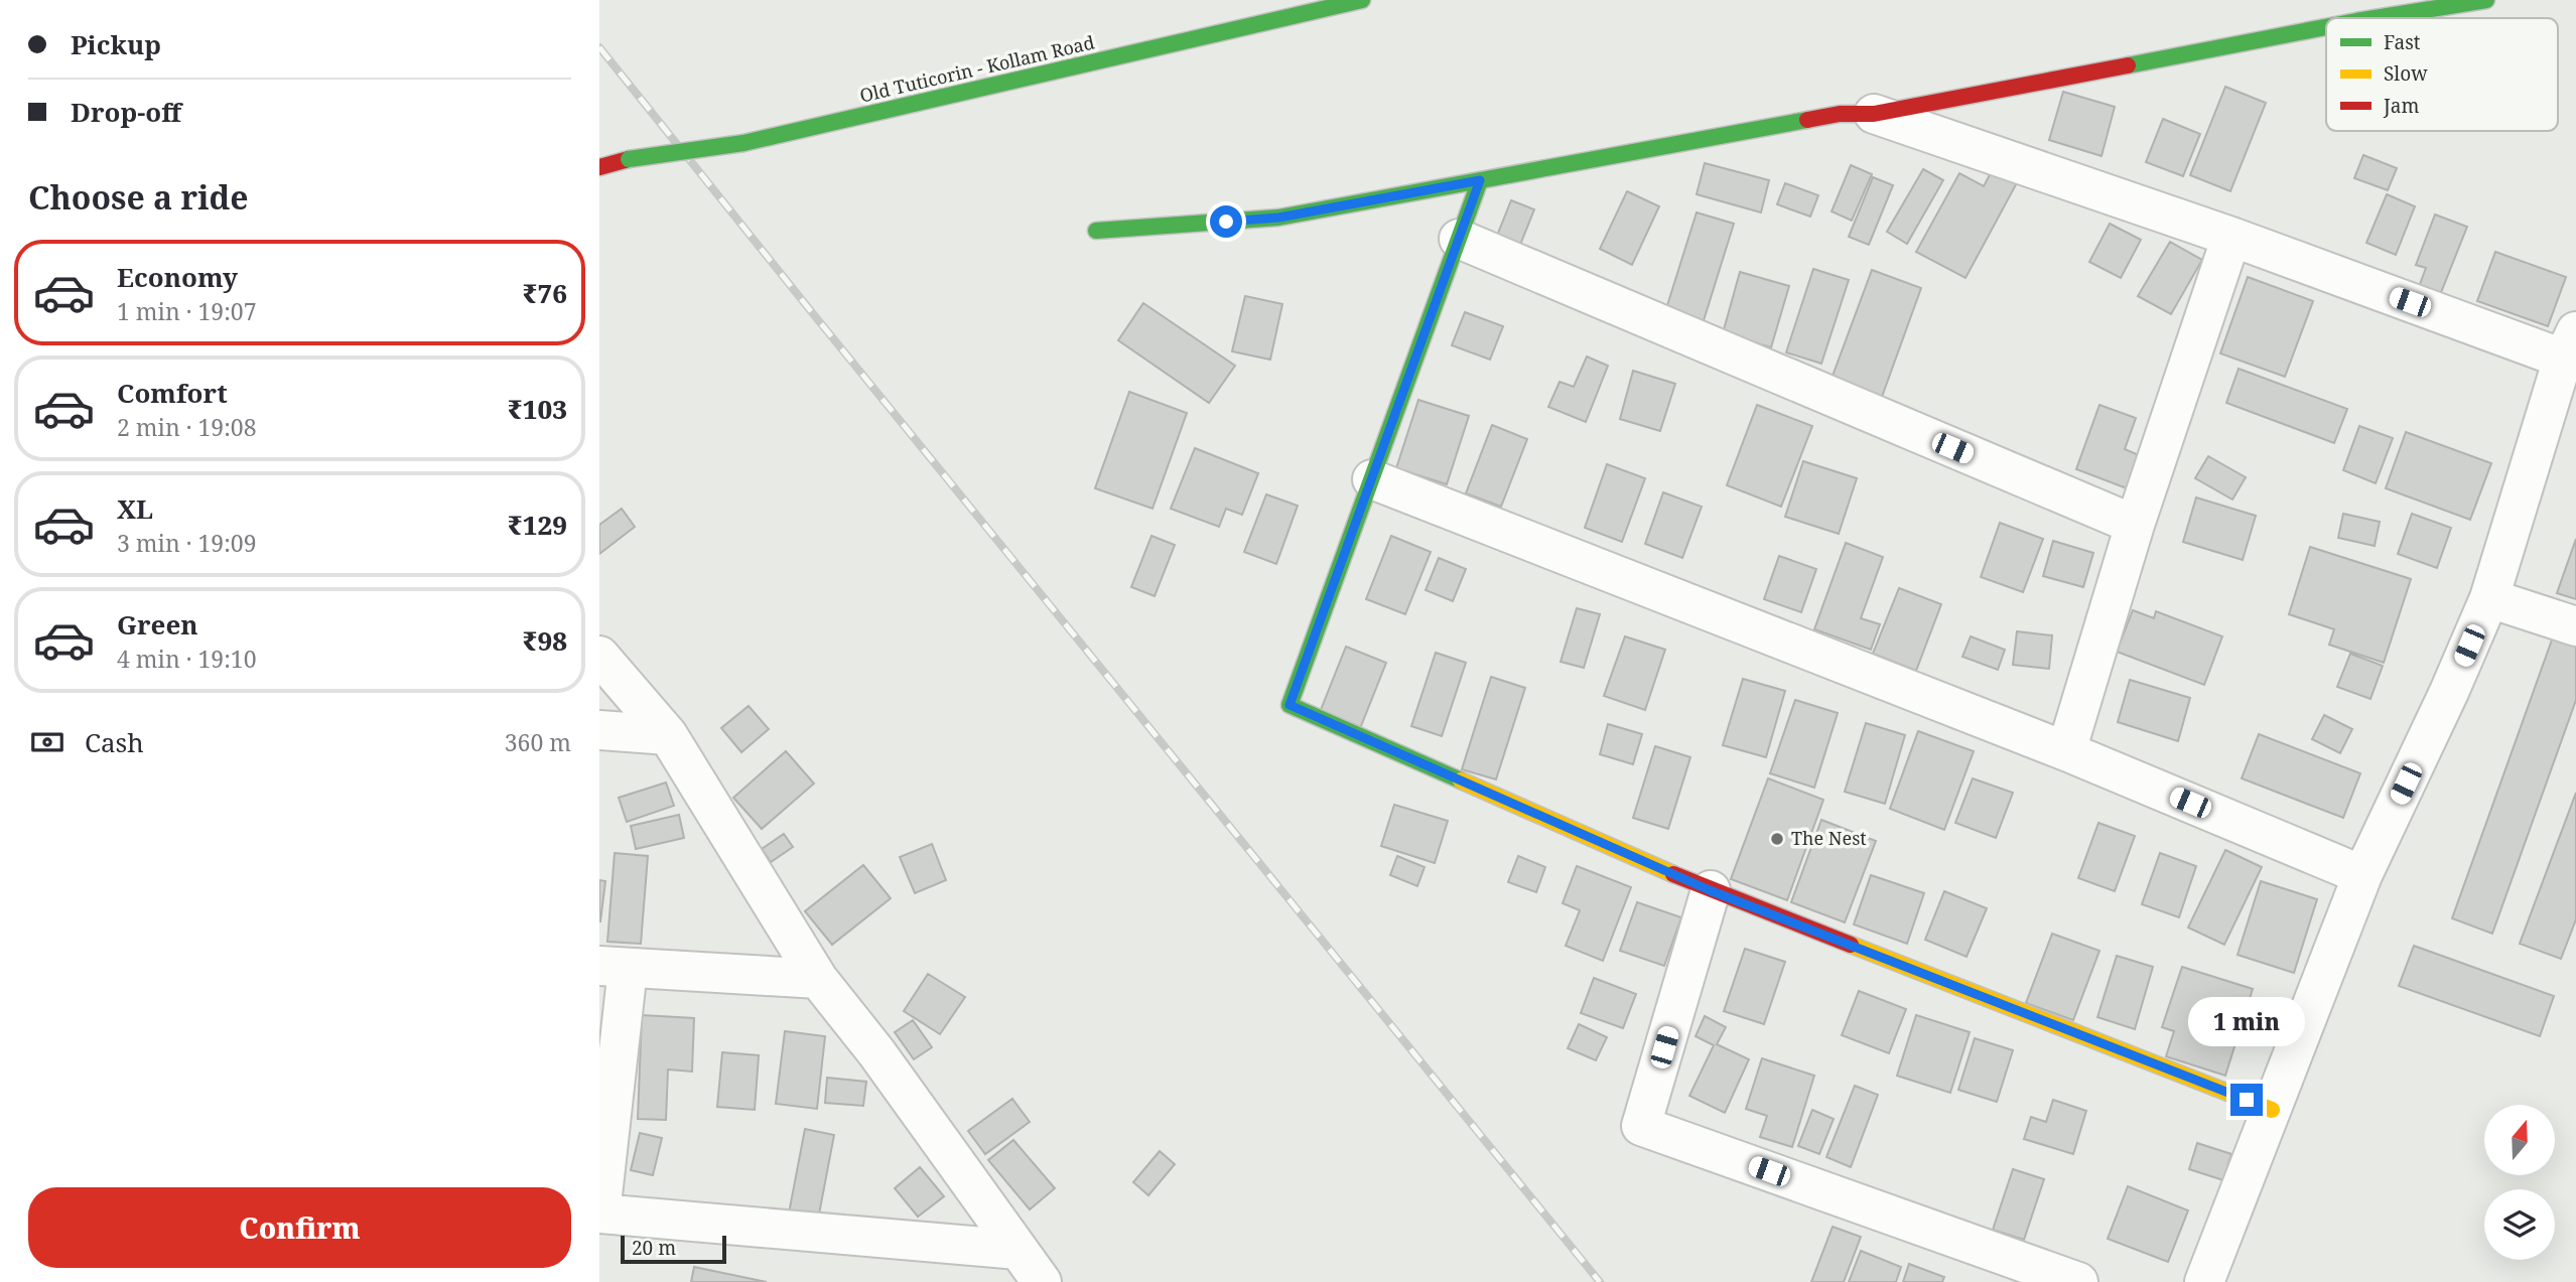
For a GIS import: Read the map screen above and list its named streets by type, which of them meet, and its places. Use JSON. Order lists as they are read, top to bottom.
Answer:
{
  "streets": {
    "street": ["Old Tuticorin - Kollam Road"]
  },
  "places": ["The Nest"],
  "legend": ["Fast", "Slow", "Jam"],
  "scale_bar": "20 m",
  "north": "top",
  "page": {
    "banner": ["Pickup", "Drop-off"],
    "heading": "Choose a ride",
    "list": [
      {
        "name": "Economy",
        "note": "1 min · 19:07",
        "value": "₹76"
      },
      {
        "name": "Comfort",
        "note": "2 min · 19:08",
        "value": "₹103"
      },
      {
        "name": "XL",
        "note": "3 min · 19:09",
        "value": "₹129"
      },
      {
        "name": "Green",
        "note": "4 min · 19:10",
        "value": "₹98"
      }
    ],
    "pay": ["Cash", "360 m"],
    "bubble": "1 min",
    "buttons": "Confirm",
    "scale": "20 m"
  }
}
